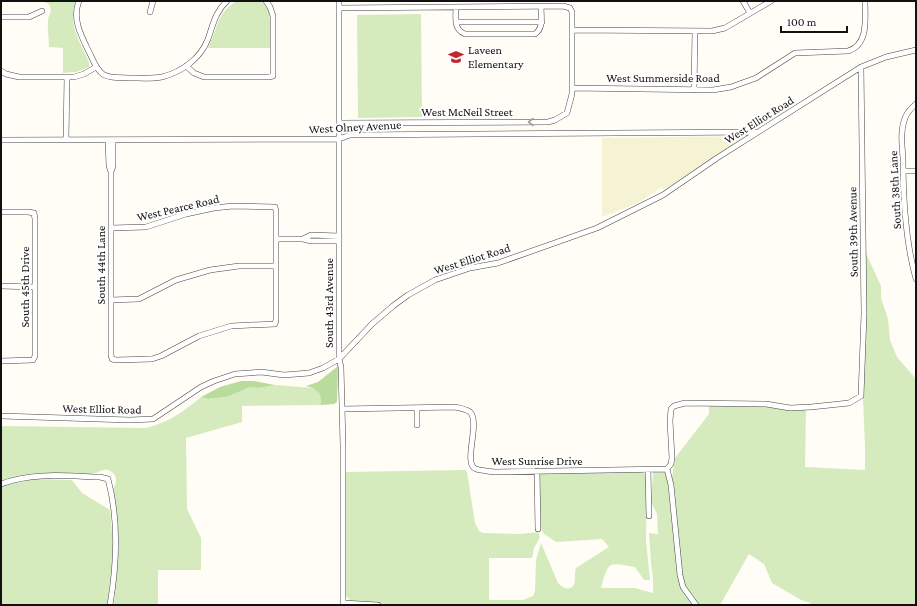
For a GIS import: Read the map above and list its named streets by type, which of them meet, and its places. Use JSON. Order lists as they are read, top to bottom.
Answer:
{
  "streets": {
    "street": [
      "West Summerside Road",
      "West McNeil Street",
      "West Elliot Road",
      "West Olney Avenue",
      "South 38th Lane",
      "West Pearce Road",
      "South 39th Avenue",
      "South 44th Lane",
      "South 45th Drive",
      "South 43rd Avenue",
      "West Sunrise Drive"
    ]
  },
  "crossings": [
    ["West Summerside Road", "West McNeil Street"],
    ["West McNeil Street", "South 43rd Avenue"],
    ["West Elliot Road", "West Olney Avenue"],
    ["West Elliot Road", "South 39th Avenue"],
    ["West Elliot Road", "South 43rd Avenue"],
    ["West Olney Avenue", "South 44th Lane"],
    ["West Olney Avenue", "South 43rd Avenue"],
    ["West Pearce Road", "South 44th Lane"],
    ["South 39th Avenue", "West Sunrise Drive"],
    ["South 43rd Avenue", "West Sunrise Drive"]
  ],
  "one_way": ["West McNeil Street"],
  "places": {
    "school or university": ["Laveen Elementary"]
  },
  "scale_bar": "100 m"
}
